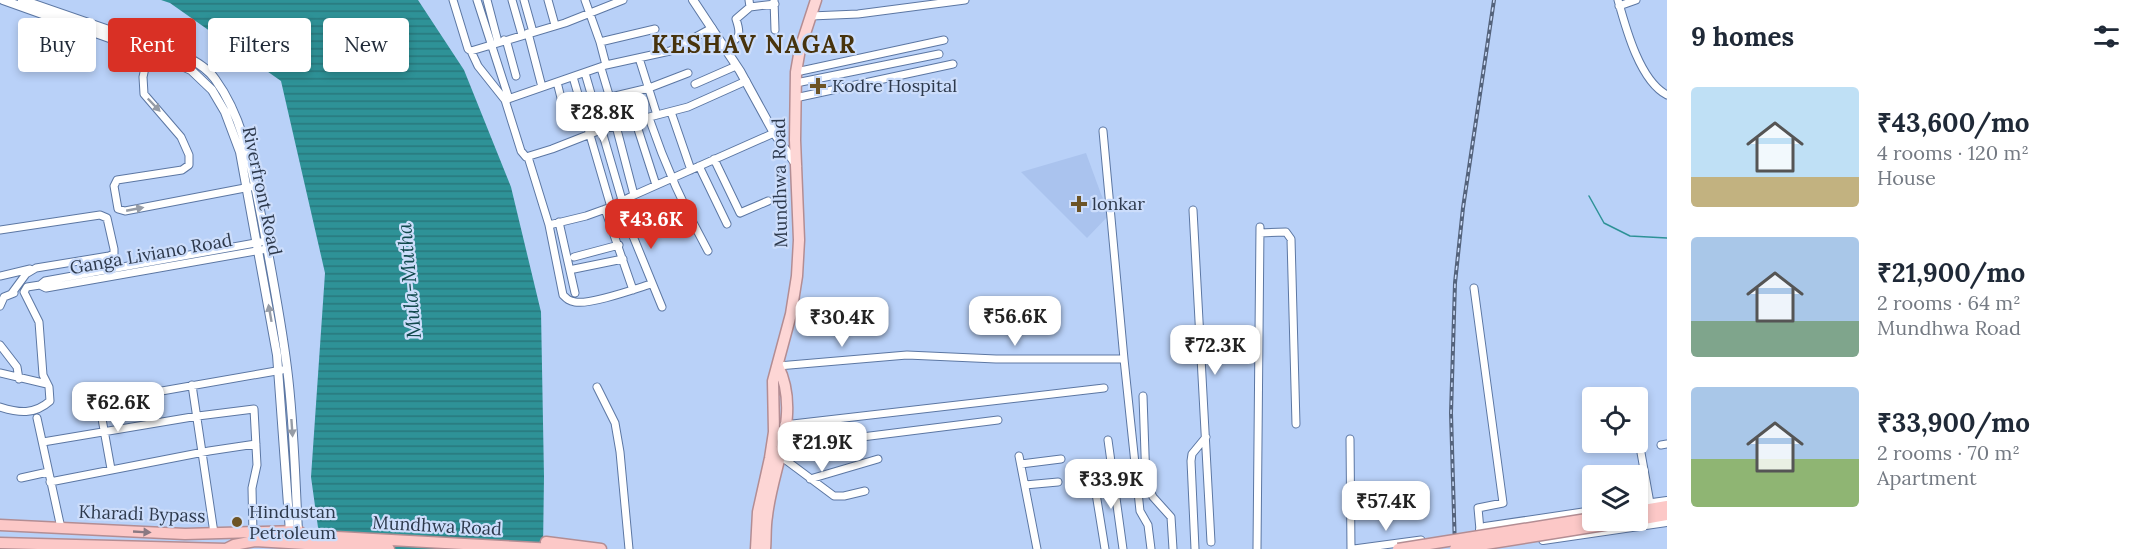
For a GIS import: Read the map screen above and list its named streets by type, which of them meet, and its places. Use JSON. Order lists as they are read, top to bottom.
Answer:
{
  "streets": {
    "highway": ["Mundhwa Road", "Kharadi Bypass"],
    "street": ["Riverfront Road", "Ganga Liviano Road"]
  },
  "crossings": [
    ["Mundhwa Road", "Kharadi Bypass"],
    ["Riverfront Road", "Ganga Liviano Road"],
    ["Riverfront Road", "Kharadi Bypass"]
  ],
  "districts": ["KESHAV NAGAR"],
  "water": ["Mula-Mutha"],
  "places": {
    "health": ["Kodre Hospital", "lonkar"],
    "other": ["Hindustan Petroleum"]
  },
  "page": {
    "heading": "9 homes",
    "chip": [
      "Buy",
      "Rent",
      "Filters",
      "New"
    ],
    "list": [
      {
        "name": "₹43,600/mo",
        "note": "4 rooms · 120 m² · House"
      },
      {
        "name": "₹21,900/mo",
        "note": "2 rooms · 64 m² · Mundhwa Road"
      },
      {
        "name": "₹33,900/mo",
        "note": "2 rooms · 70 m² · Apartment"
      }
    ],
    "price": [
      "₹28.8K",
      "₹43.6K",
      "₹56.6K",
      "₹30.4K",
      "₹72.3K",
      "₹62.6K",
      "₹21.9K",
      "₹33.9K",
      "₹57.4K"
    ]
  }
}
